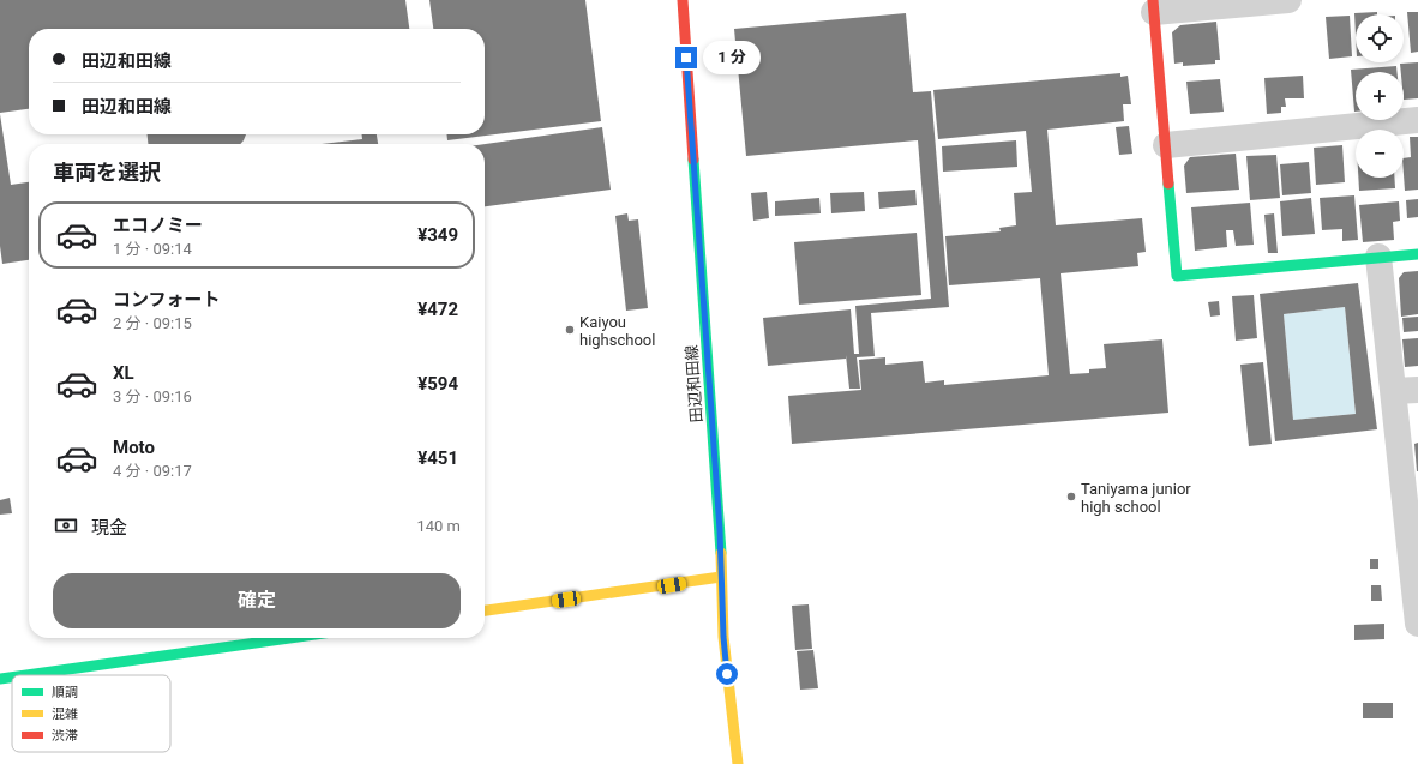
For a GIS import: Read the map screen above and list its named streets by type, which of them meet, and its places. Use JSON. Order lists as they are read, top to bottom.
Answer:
{
  "streets": {
    "street": ["田辺和田線"]
  },
  "places": ["Kaiyou highschool", "Taniyama junior high school"],
  "legend": ["順調", "混雑", "渋滞"],
  "page": {
    "map_buttons": ["+", "−"],
    "banner": ["田辺和田線", "田辺和田線"],
    "bubble": "1 分",
    "heading": "車両を選択",
    "list": [
      {
        "name": "エコノミー",
        "note": "1 分 · 09:14",
        "value": "¥349"
      },
      {
        "name": "コンフォート",
        "note": "2 分 · 09:15",
        "value": "¥472"
      },
      {
        "name": "XL",
        "note": "3 分 · 09:16",
        "value": "¥594"
      },
      {
        "name": "Moto",
        "note": "4 分 · 09:17",
        "value": "¥451"
      }
    ],
    "pay": ["現金", "140 m"],
    "buttons": "確定"
  }
}
